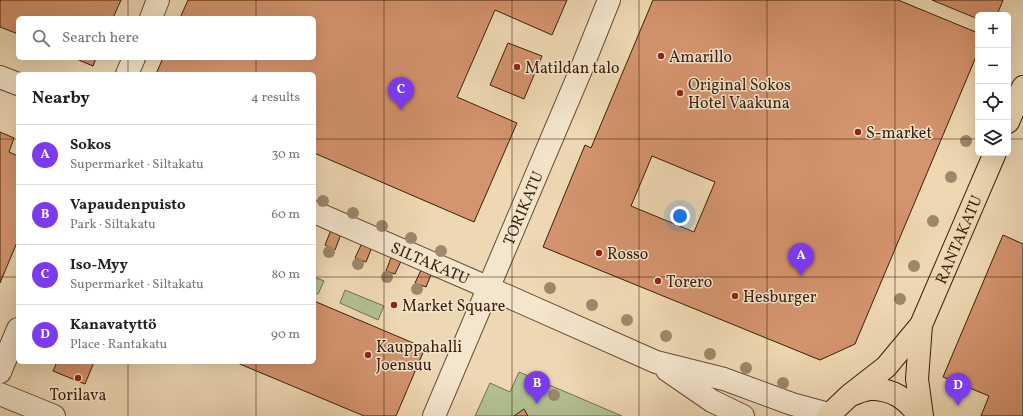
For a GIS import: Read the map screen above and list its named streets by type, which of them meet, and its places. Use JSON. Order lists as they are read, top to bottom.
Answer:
{
  "streets": {
    "main road": ["RANTAKATU"],
    "street": ["TORIKATU", "SILTAKATU"]
  },
  "crossings": [
    ["TORIKATU", "SILTAKATU"],
    ["RANTAKATU", "SILTAKATU"]
  ],
  "places": [
    "Amarillo",
    "Matildan talo",
    "Original Sokos Hotel Vaakuna",
    "S-market",
    "Rosso",
    "Torero",
    "Hesburger",
    "Market Square",
    "Kauppahalli Joensuu",
    "Torilava"
  ],
  "page": {
    "map_buttons": ["+", "−"],
    "search": "Search here",
    "heading": ["Nearby", "4 results"],
    "pins": [
      "C",
      "A",
      "B",
      "D"
    ],
    "list": [
      {
        "mark": "A",
        "name": "Sokos",
        "note": "Supermarket · Siltakatu",
        "value": "30 m"
      },
      {
        "mark": "B",
        "name": "Vapaudenpuisto",
        "note": "Park · Siltakatu",
        "value": "60 m"
      },
      {
        "mark": "C",
        "name": "Iso-Myy",
        "note": "Supermarket · Siltakatu",
        "value": "80 m"
      },
      {
        "mark": "D",
        "name": "Kanavatyttö",
        "note": "Place · Rantakatu",
        "value": "90 m"
      }
    ]
  }
}
